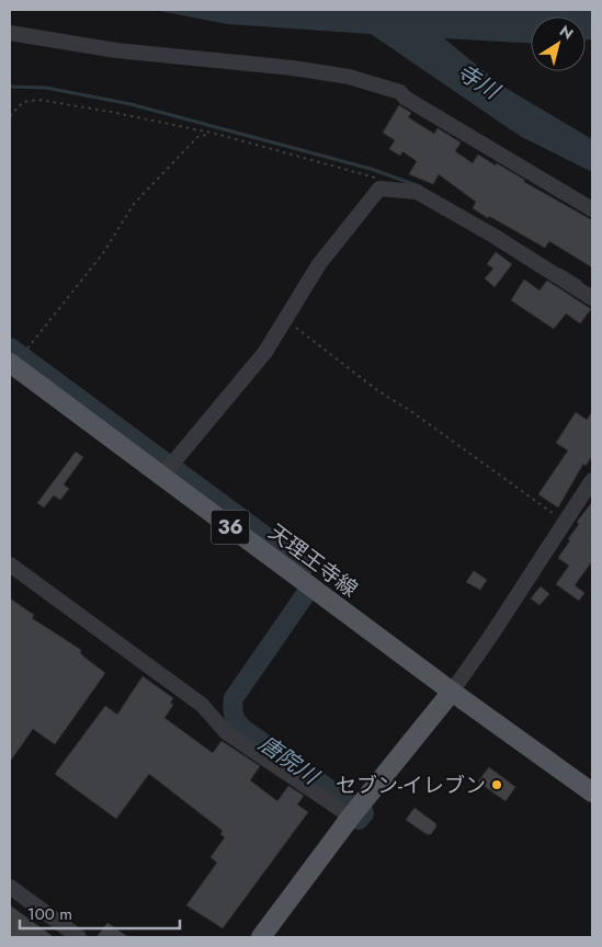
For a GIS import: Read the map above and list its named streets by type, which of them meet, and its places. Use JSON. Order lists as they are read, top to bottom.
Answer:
{
  "streets": {
    "main road": ["36", "天理王寺線"]
  },
  "water": ["寺川", "唐院川"],
  "places": ["セブン-イレブン"],
  "scale_bar": "100 m",
  "north": "top right"
}
